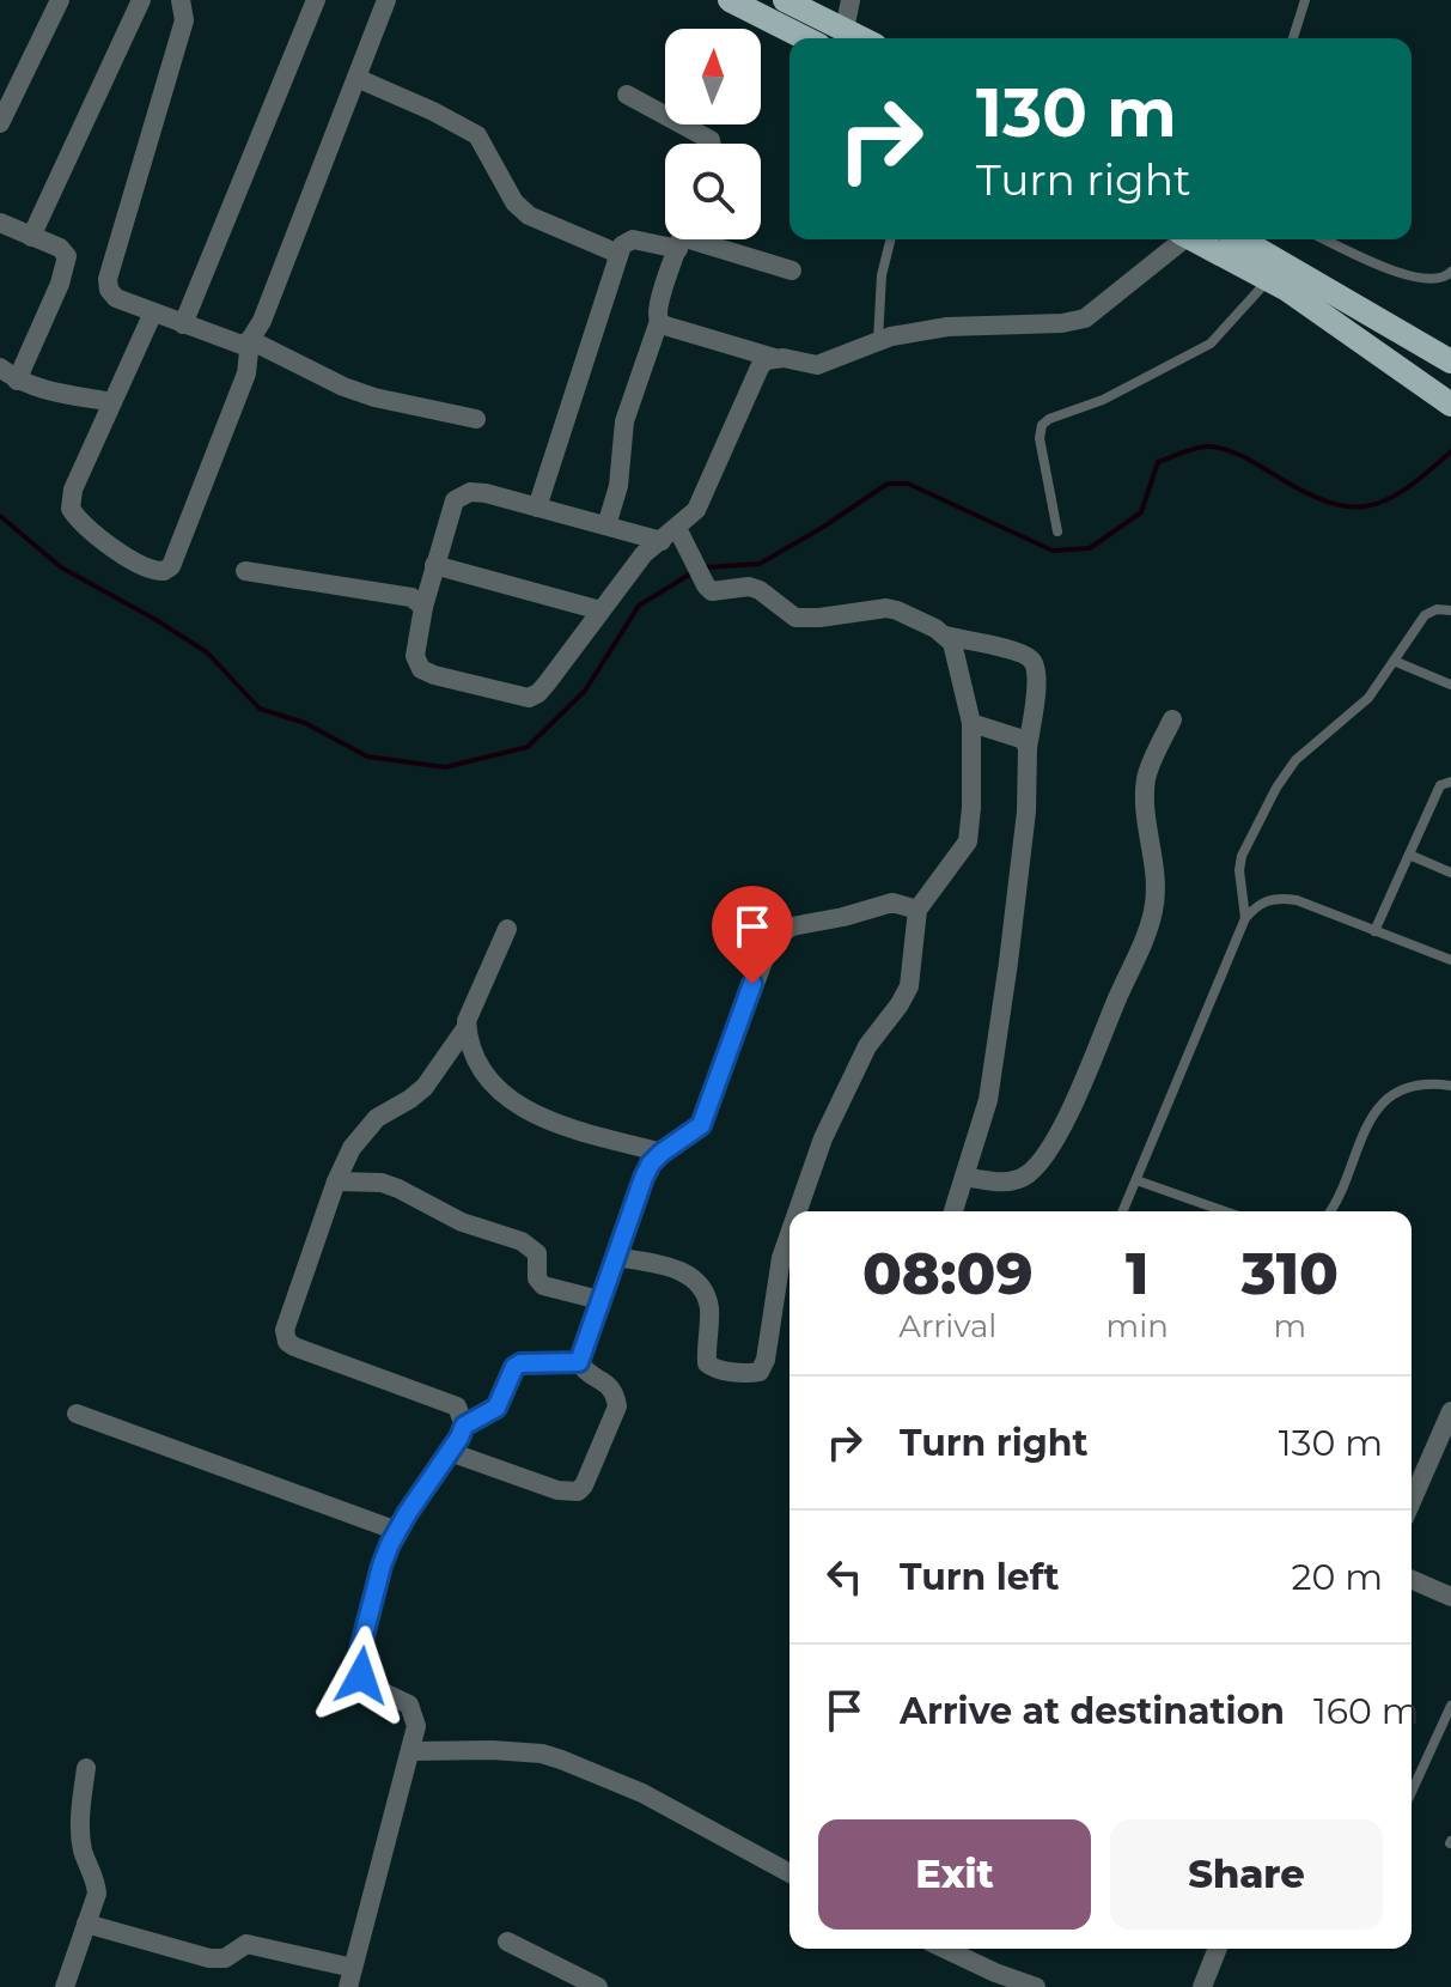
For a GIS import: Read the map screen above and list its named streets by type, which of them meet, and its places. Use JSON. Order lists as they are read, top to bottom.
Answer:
{
  "north": "top",
  "page": {
    "turn": ["130 m", "Turn right"],
    "eta": [
      "08:09",
      "Arrival",
      "1",
      "min",
      "310",
      "m"
    ],
    "list": [
      {
        "name": "Turn right",
        "value": "130 m"
      },
      {
        "name": "Turn left",
        "value": "20 m"
      },
      {
        "name": "Arrive at destination",
        "value": "160 m"
      }
    ],
    "buttons": ["Exit", "Share"]
  }
}
